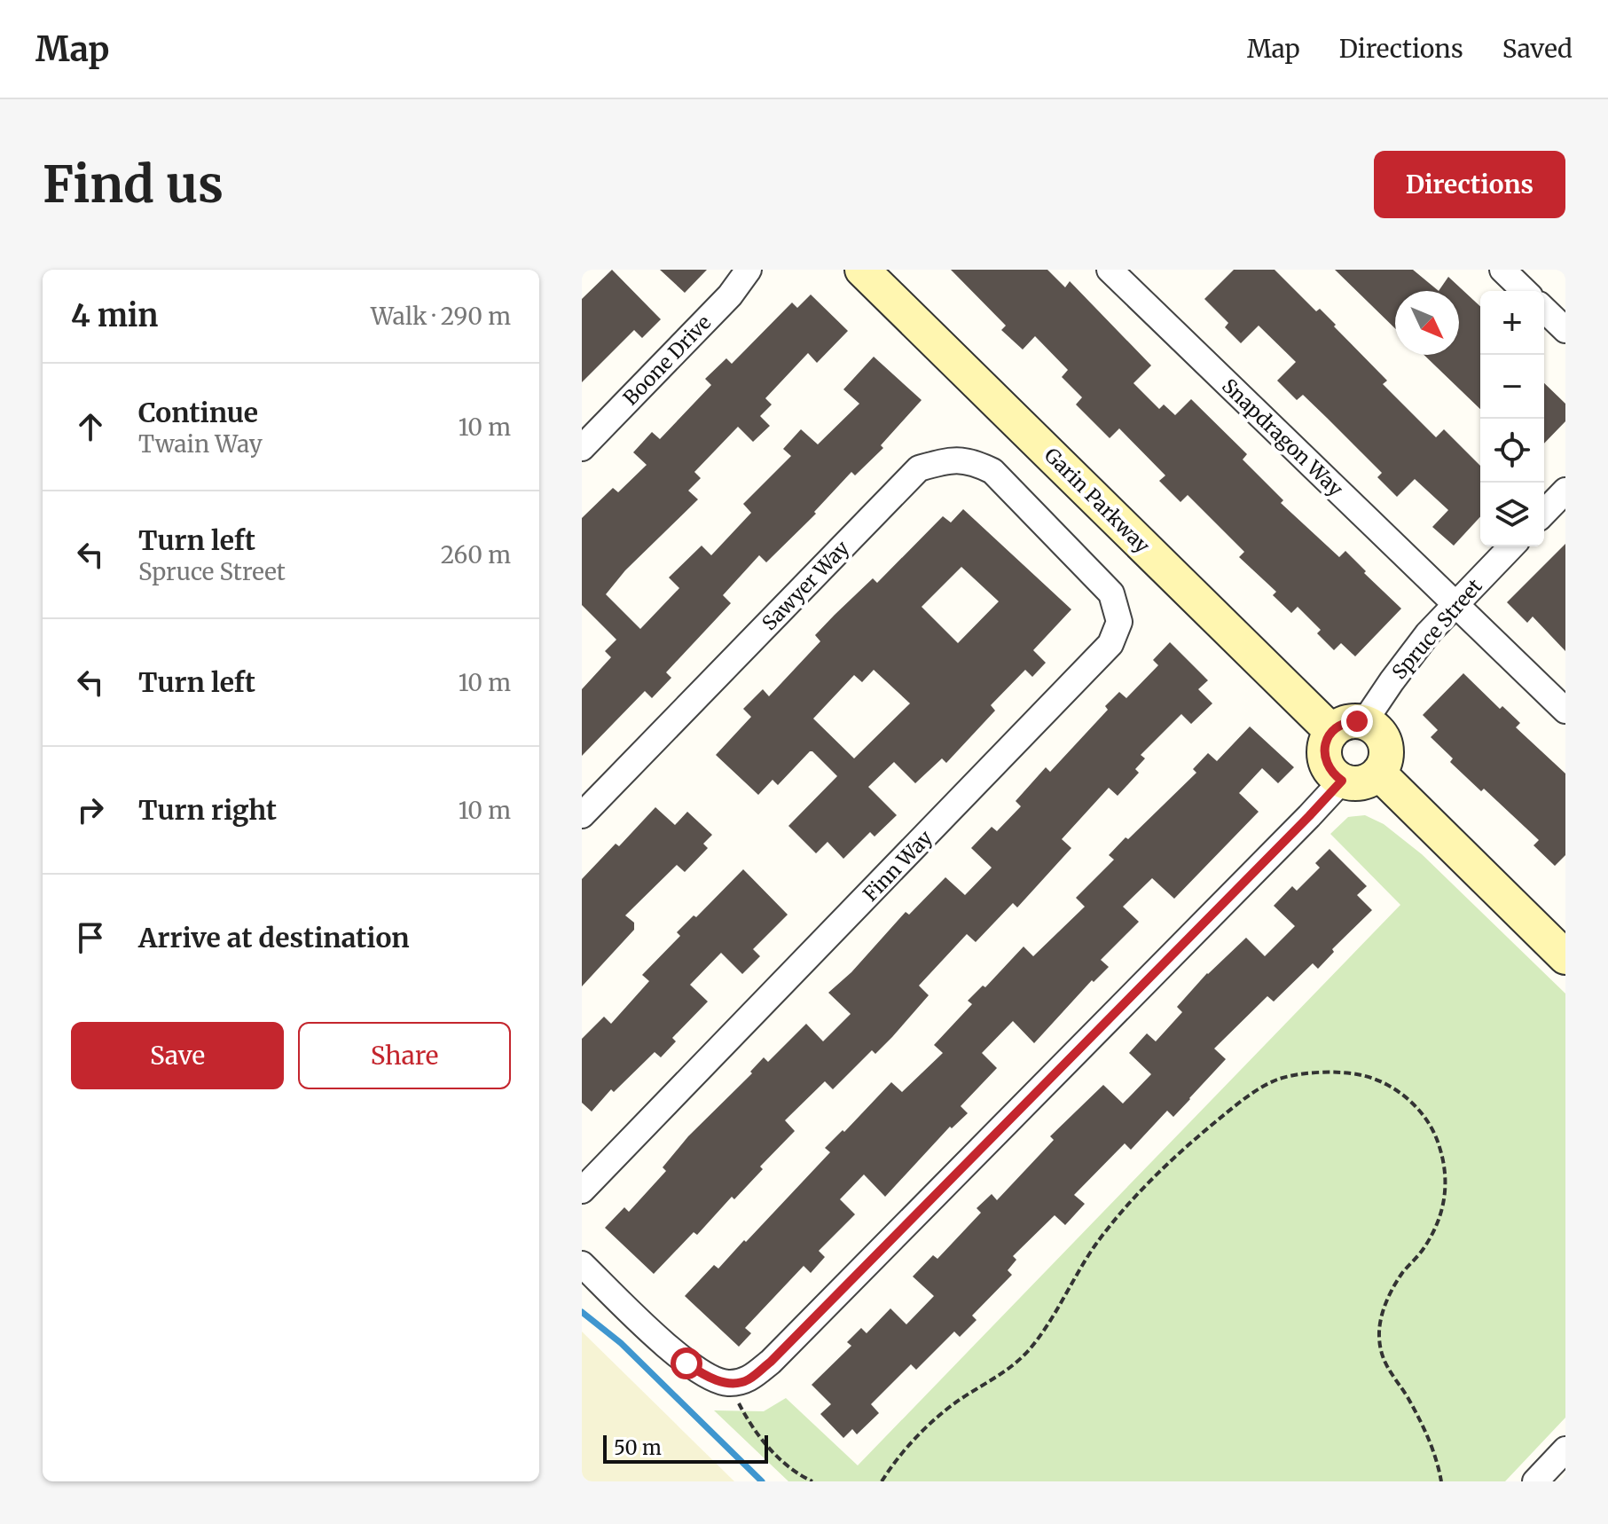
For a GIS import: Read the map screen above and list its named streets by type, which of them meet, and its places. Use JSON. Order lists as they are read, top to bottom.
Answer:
{
  "streets": {
    "street": [
      "Boone Drive",
      "Snapdragon Way",
      "Garin Parkway",
      "Sawyer Way",
      "Spruce Street",
      "Finn Way"
    ]
  },
  "crossings": [
    ["Snapdragon Way", "Spruce Street"],
    ["Garin Parkway", "Spruce Street"],
    ["Sawyer Way", "Finn Way"]
  ],
  "scale_bar": "50 m",
  "north": "bottom right",
  "page": {
    "header": "Map",
    "nav": ["Map", "Directions", "Saved"],
    "buttons": [
      "Directions",
      ["Save", "Share"]
    ],
    "title": "Find us",
    "heading": ["4 min", "Walk · 290 m"],
    "map_buttons": ["+", "−"],
    "list": [
      ["Continue", "Twain Way", "10 m"],
      ["Turn left", "Spruce Street", "260 m"],
      ["Turn left", "10 m"],
      ["Turn right", "10 m"],
      "Arrive at destination"
    ],
    "scale": "50 m"
  }
}
